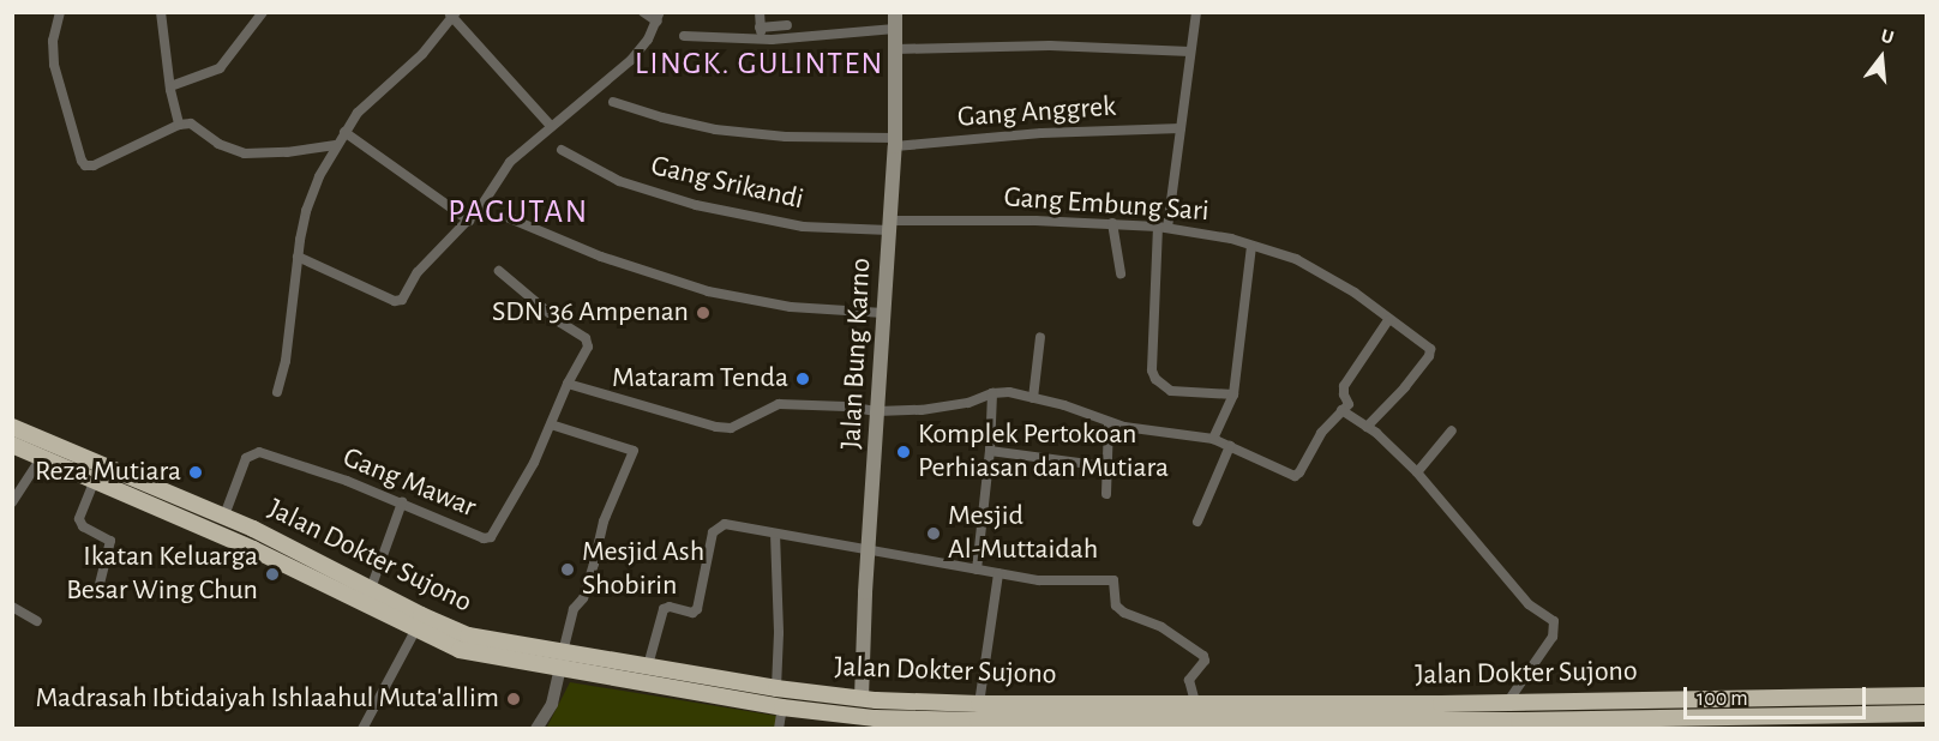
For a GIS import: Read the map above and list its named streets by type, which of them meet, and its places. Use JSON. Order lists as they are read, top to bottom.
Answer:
{
  "streets": {
    "highway": ["Jalan Dokter Sujono"],
    "main road": ["Jalan Bung Karno"],
    "street": [
      "Gang Anggrek",
      "Gang Srikandi",
      "Gang Embung Sari",
      "Gang Mawar"
    ]
  },
  "crossings": [
    ["Gang Anggrek", "Jalan Bung Karno"],
    ["Gang Srikandi", "Gang Embung Sari"],
    ["Gang Srikandi", "Jalan Bung Karno"],
    ["Gang Embung Sari", "Jalan Bung Karno"],
    ["Jalan Bung Karno", "Jalan Dokter Sujono"],
    ["Gang Mawar", "Jalan Dokter Sujono"]
  ],
  "districts": ["LINGK. GULINTEN", "PAGUTAN"],
  "places": [
    "SDN 36 Ampenan",
    "Mataram Tenda",
    "Komplek Pertokoan Perhiasan dan Mutiara",
    "Reza Mutiara",
    "Mesjid Al-Muttaidah",
    "Mesjid Ash Shobirin",
    "Ikatan Keluarga Besar Wing Chun",
    "Madrasah Ibtidaiyah Ishlaahul Muta'allim"
  ],
  "scale_bar": "100 m",
  "north": "top"
}
